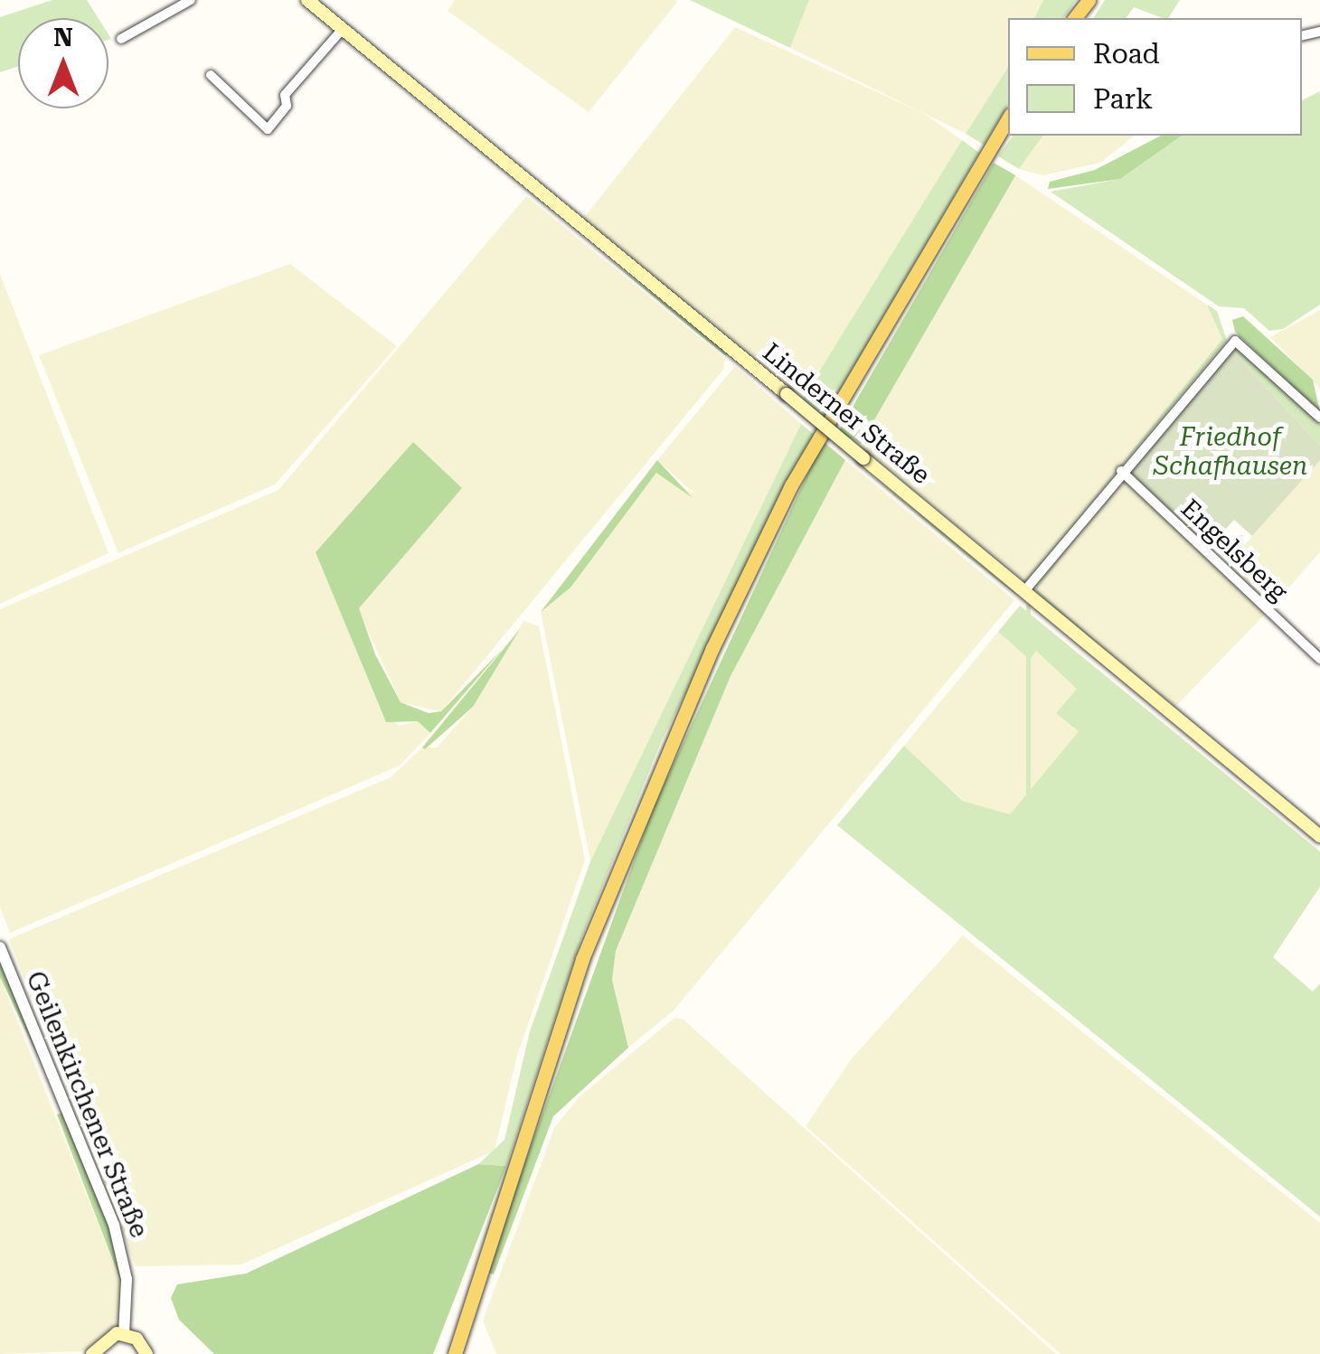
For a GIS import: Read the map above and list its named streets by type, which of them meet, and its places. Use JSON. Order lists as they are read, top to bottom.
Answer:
{
  "streets": {
    "main road": ["Linderner Straße"],
    "street": ["Engelsberg", "Geilenkirchener Straße"]
  },
  "parks": ["Friedhof Schafhausen"],
  "legend": ["Road", "Park"],
  "north": "top"
}
